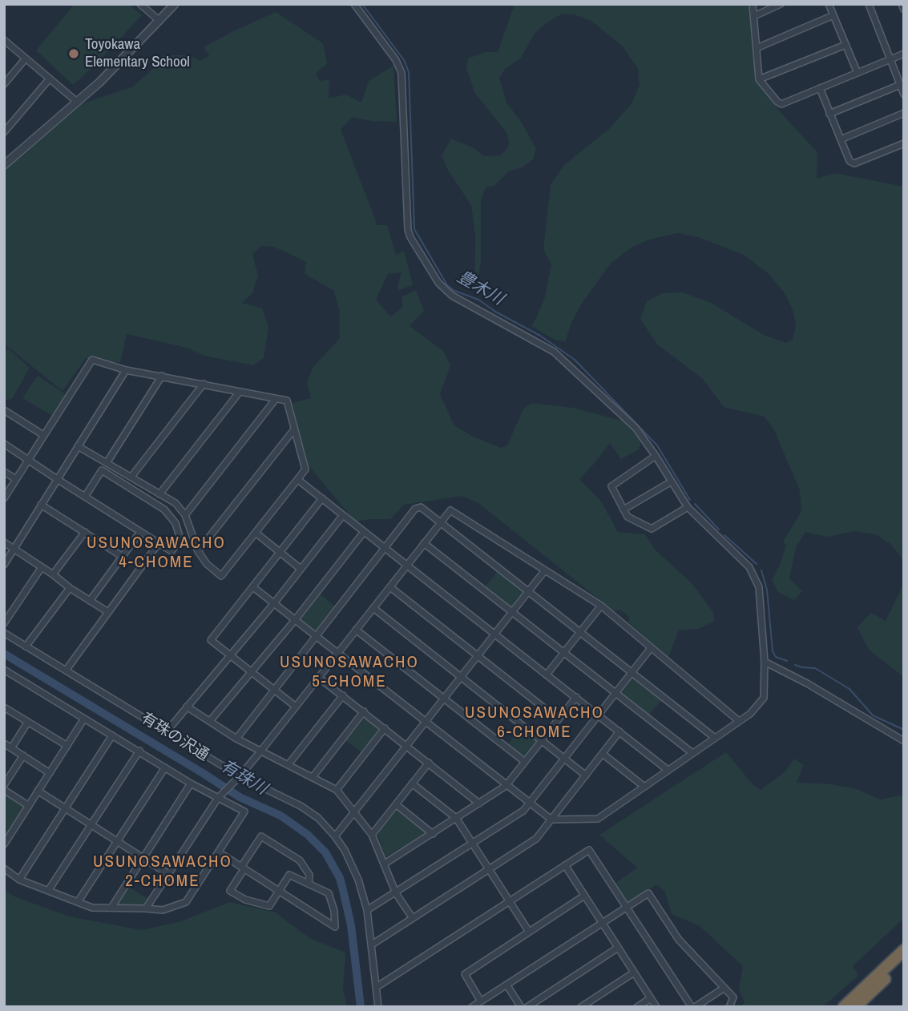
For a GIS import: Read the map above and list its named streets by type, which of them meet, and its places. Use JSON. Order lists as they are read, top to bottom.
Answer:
{
  "streets": {
    "street": ["有珠の沢通"]
  },
  "districts": [
    "USUNOSAWACHO 4-CHOME",
    "USUNOSAWACHO 5-CHOME",
    "USUNOSAWACHO 6-CHOME",
    "USUNOSAWACHO 2-CHOME"
  ],
  "water": ["豊木川", "有珠川"],
  "places": ["Toyokawa Elementary School"]
}
